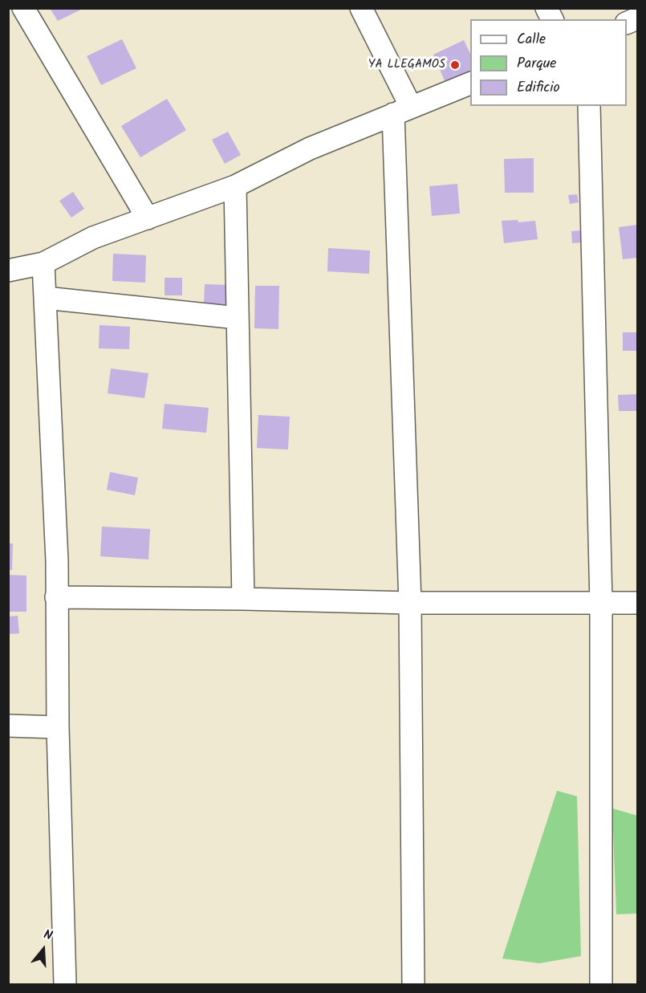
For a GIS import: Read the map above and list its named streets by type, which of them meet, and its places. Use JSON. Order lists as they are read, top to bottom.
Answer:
{
  "places": ["YA LLEGAMOS"],
  "legend": ["Calle", "Parque", "Edificio"],
  "north": "top"
}
